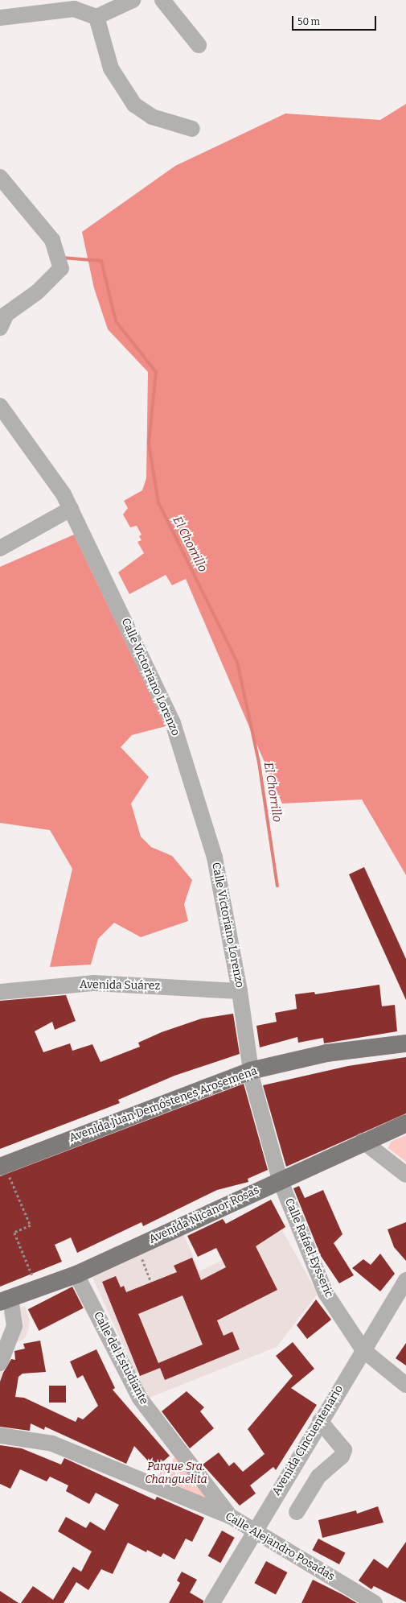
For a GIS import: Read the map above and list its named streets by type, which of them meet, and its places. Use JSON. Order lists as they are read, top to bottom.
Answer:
{
  "streets": {
    "main road": ["Avenida Juan Demóstenes Arosemena", "Avenida Nicanor Rosas"],
    "street": [
      "Calle Victoriano Lorenzo",
      "Avenida Suárez",
      "Calle Rafael Eysseric",
      "Calle del Estudiante",
      "Avenida Cincuentenario",
      "Calle Alejandro Posadas"
    ]
  },
  "crossings": [
    ["Calle Victoriano Lorenzo", "Avenida Suárez"],
    ["Calle Victoriano Lorenzo", "Avenida Juan Demóstenes Arosemena"],
    ["Calle Victoriano Lorenzo", "Avenida Nicanor Rosas"],
    ["Calle Victoriano Lorenzo", "Calle Rafael Eysseric"],
    ["Avenida Nicanor Rosas", "Calle Rafael Eysseric"],
    ["Avenida Nicanor Rosas", "Calle del Estudiante"],
    ["Calle Rafael Eysseric", "Avenida Cincuentenario"],
    ["Calle del Estudiante", "Calle Alejandro Posadas"],
    ["Avenida Cincuentenario", "Calle Alejandro Posadas"]
  ],
  "water": ["El Chorrillo"],
  "parks": ["Parque Sra. Changuelita"],
  "scale_bar": "50 m"
}
